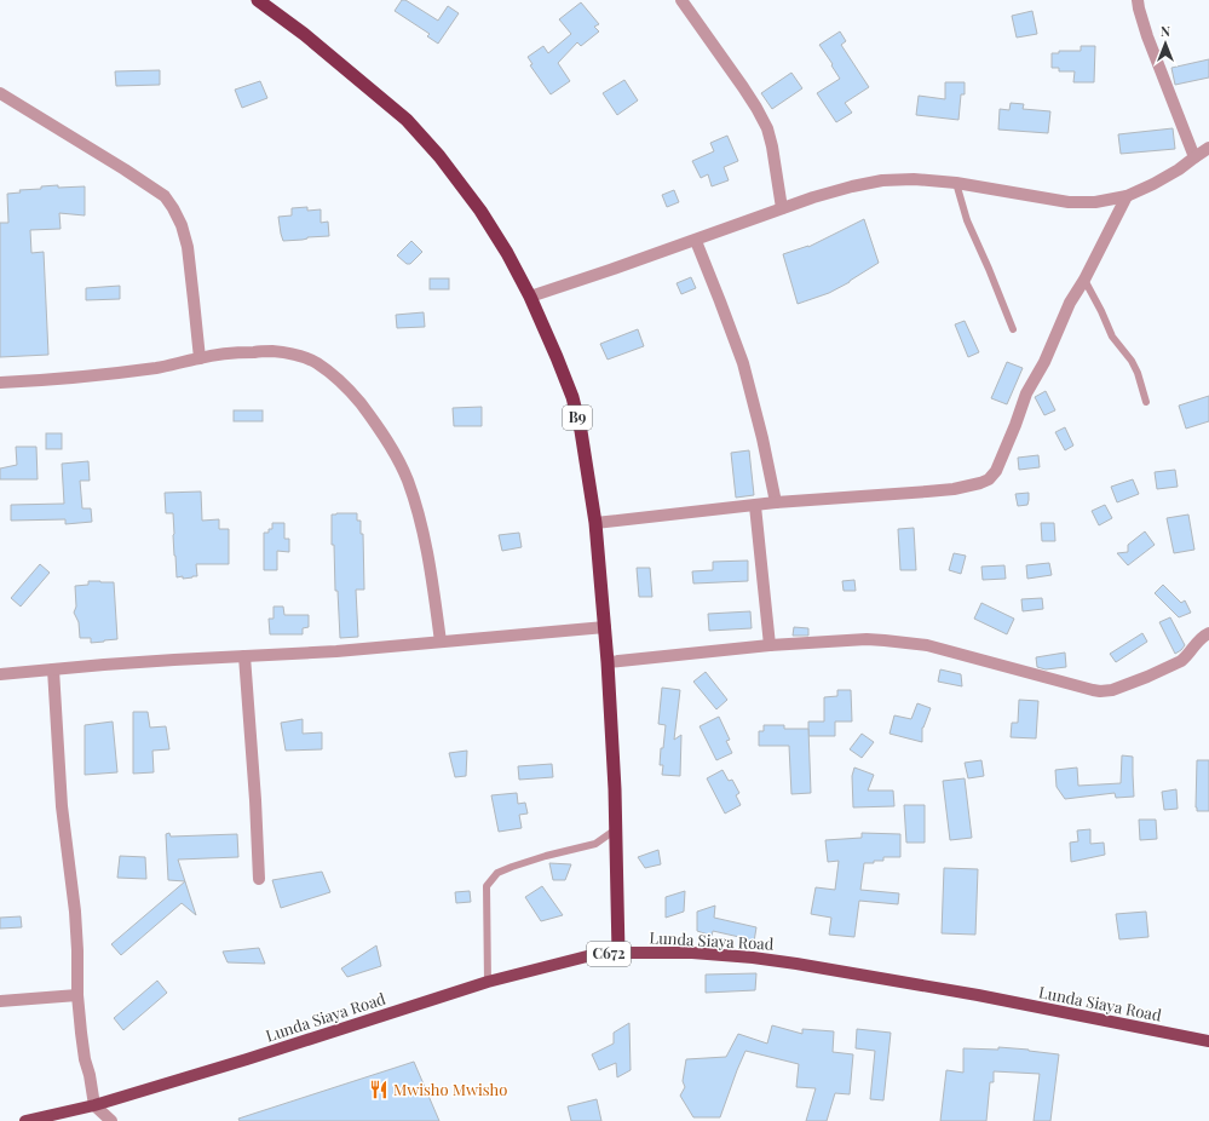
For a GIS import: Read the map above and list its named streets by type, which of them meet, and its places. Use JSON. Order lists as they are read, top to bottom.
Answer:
{
  "streets": {
    "highway": ["B9"],
    "main road": ["Lunda Siaya Road", "C672"]
  },
  "crossings": [
    ["B9", "Lunda Siaya Road"]
  ],
  "places": {
    "restaurant": ["Mwisho Mwisho"]
  },
  "north": "top"
}
